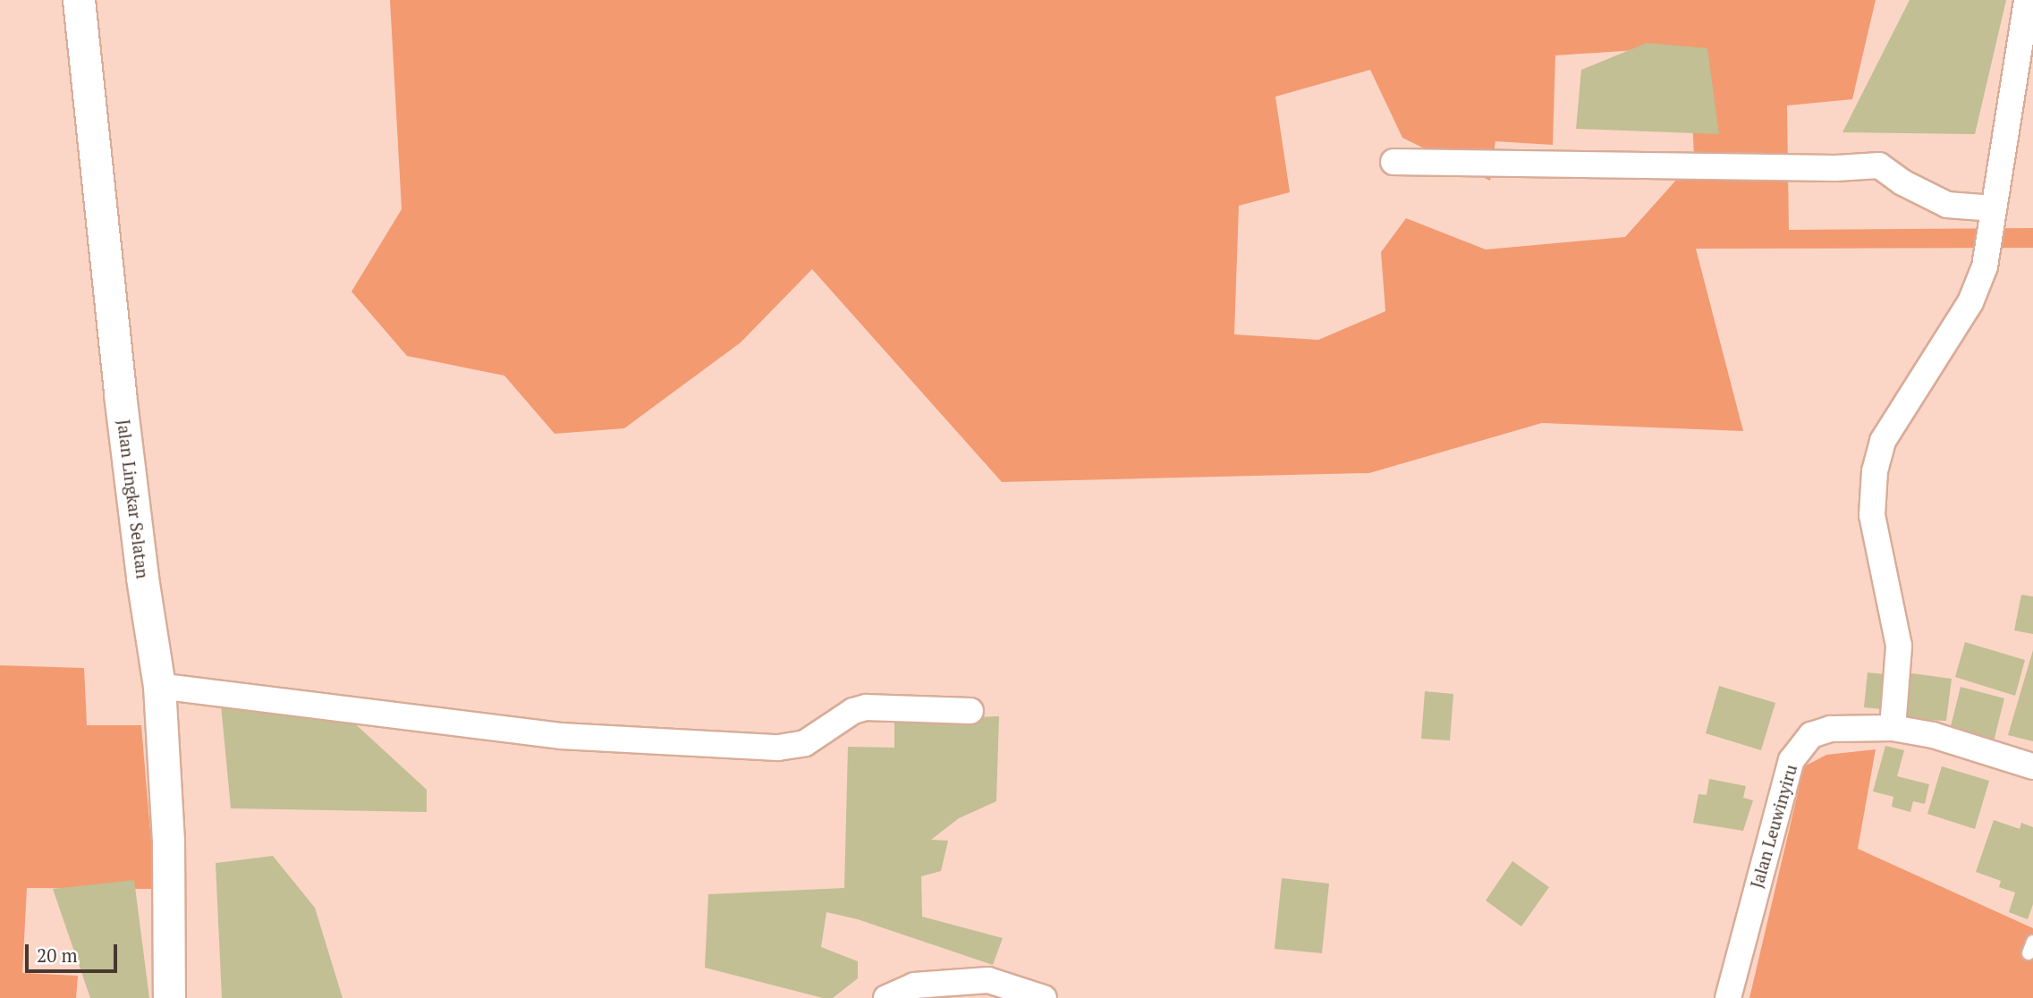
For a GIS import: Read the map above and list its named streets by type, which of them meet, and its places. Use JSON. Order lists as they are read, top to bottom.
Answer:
{
  "streets": {
    "street": ["Jalan Lingkar Selatan", "Jalan Leuwinyiru"]
  },
  "scale_bar": "20 m"
}
